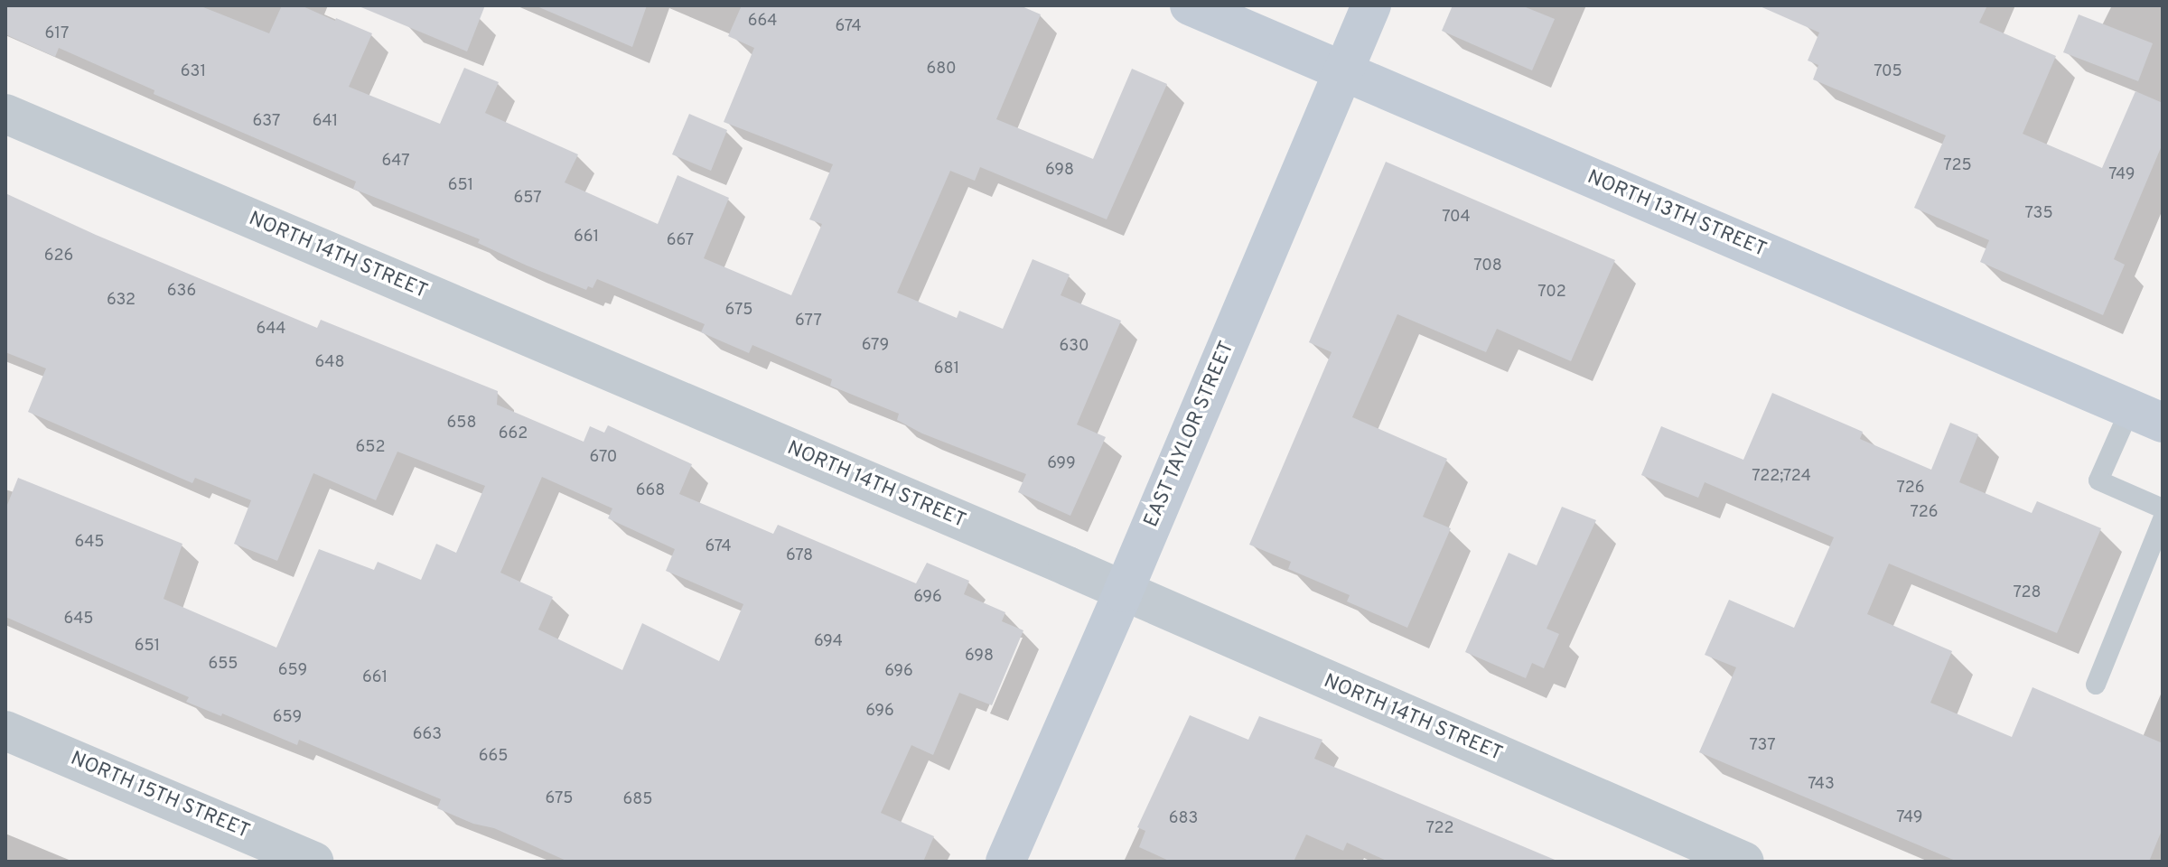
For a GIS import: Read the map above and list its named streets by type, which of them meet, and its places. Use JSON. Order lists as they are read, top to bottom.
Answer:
{
  "streets": {
    "main road": ["NORTH 13TH STREET", "EAST TAYLOR STREET"],
    "street": ["NORTH 14TH STREET", "NORTH 15TH STREET"]
  },
  "crossings": [
    ["NORTH 13TH STREET", "EAST TAYLOR STREET"],
    ["NORTH 14TH STREET", "EAST TAYLOR STREET"]
  ],
  "house_numbers": [
    "664",
    "674",
    "617",
    "680",
    "631",
    "705",
    "637",
    "641",
    "647",
    "725",
    "698",
    "749",
    "651",
    "657",
    "735",
    "704",
    "661",
    "667",
    "626",
    "708",
    "636",
    "702",
    "632",
    "675",
    "677",
    "644",
    "679",
    "630",
    "648",
    "681",
    "658",
    "662",
    "652",
    "670",
    "699",
    "722;724",
    "726",
    "668",
    "726",
    "645",
    "674",
    "678",
    "728",
    "696",
    "645",
    "694",
    "651",
    "698",
    "655",
    "659",
    "696",
    "661",
    "696",
    "659",
    "663",
    "737",
    "665",
    "743",
    "675",
    "685",
    "749",
    "683",
    "722"
  ]
}
